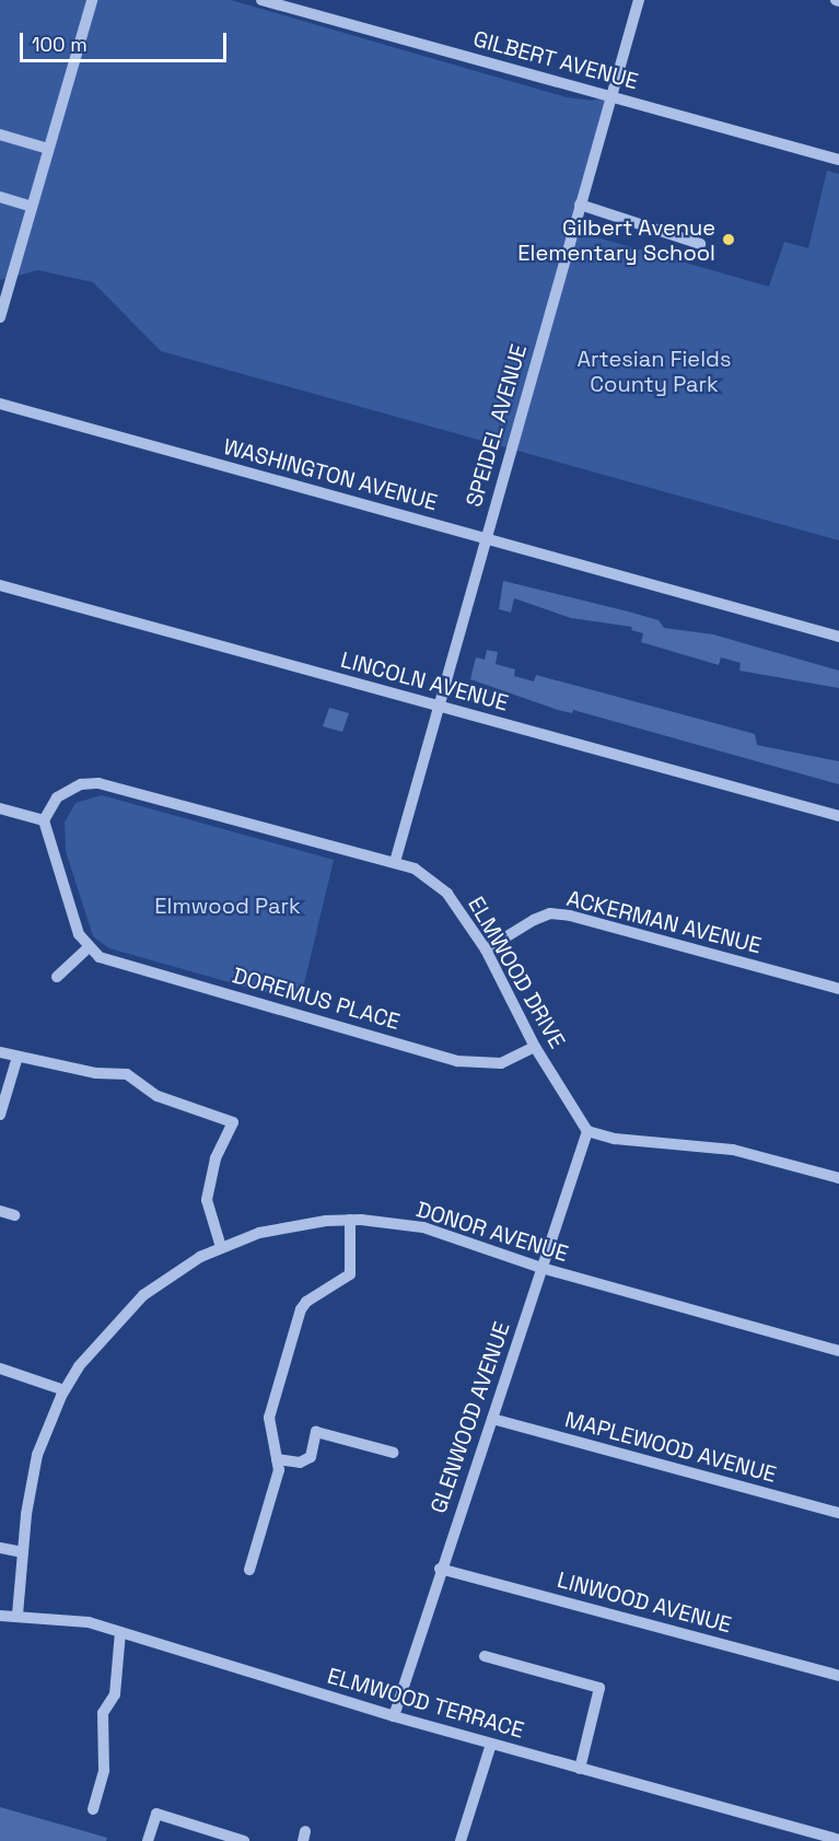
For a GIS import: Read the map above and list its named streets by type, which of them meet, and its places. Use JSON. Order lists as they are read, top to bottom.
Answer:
{
  "streets": {
    "street": [
      "GILBERT AVENUE",
      "SPEIDEL AVENUE",
      "WASHINGTON AVENUE",
      "LINCOLN AVENUE",
      "ACKERMAN AVENUE",
      "ELMWOOD DRIVE",
      "DOREMUS PLACE",
      "DONOR AVENUE",
      "GLENWOOD AVENUE",
      "MAPLEWOOD AVENUE",
      "LINWOOD AVENUE",
      "ELMWOOD TERRACE"
    ]
  },
  "crossings": [
    ["GILBERT AVENUE", "SPEIDEL AVENUE"],
    ["SPEIDEL AVENUE", "WASHINGTON AVENUE"],
    ["SPEIDEL AVENUE", "LINCOLN AVENUE"],
    ["SPEIDEL AVENUE", "ELMWOOD DRIVE"],
    ["ACKERMAN AVENUE", "ELMWOOD DRIVE"],
    ["ELMWOOD DRIVE", "DOREMUS PLACE"],
    ["ELMWOOD DRIVE", "GLENWOOD AVENUE"],
    ["DONOR AVENUE", "GLENWOOD AVENUE"],
    ["DONOR AVENUE", "ELMWOOD TERRACE"],
    ["GLENWOOD AVENUE", "MAPLEWOOD AVENUE"],
    ["GLENWOOD AVENUE", "LINWOOD AVENUE"],
    ["GLENWOOD AVENUE", "ELMWOOD TERRACE"]
  ],
  "parks": ["Artesian Fields County Park", "Elmwood Park"],
  "places": ["Gilbert Avenue Elementary School"],
  "scale_bar": "100 m"
}
